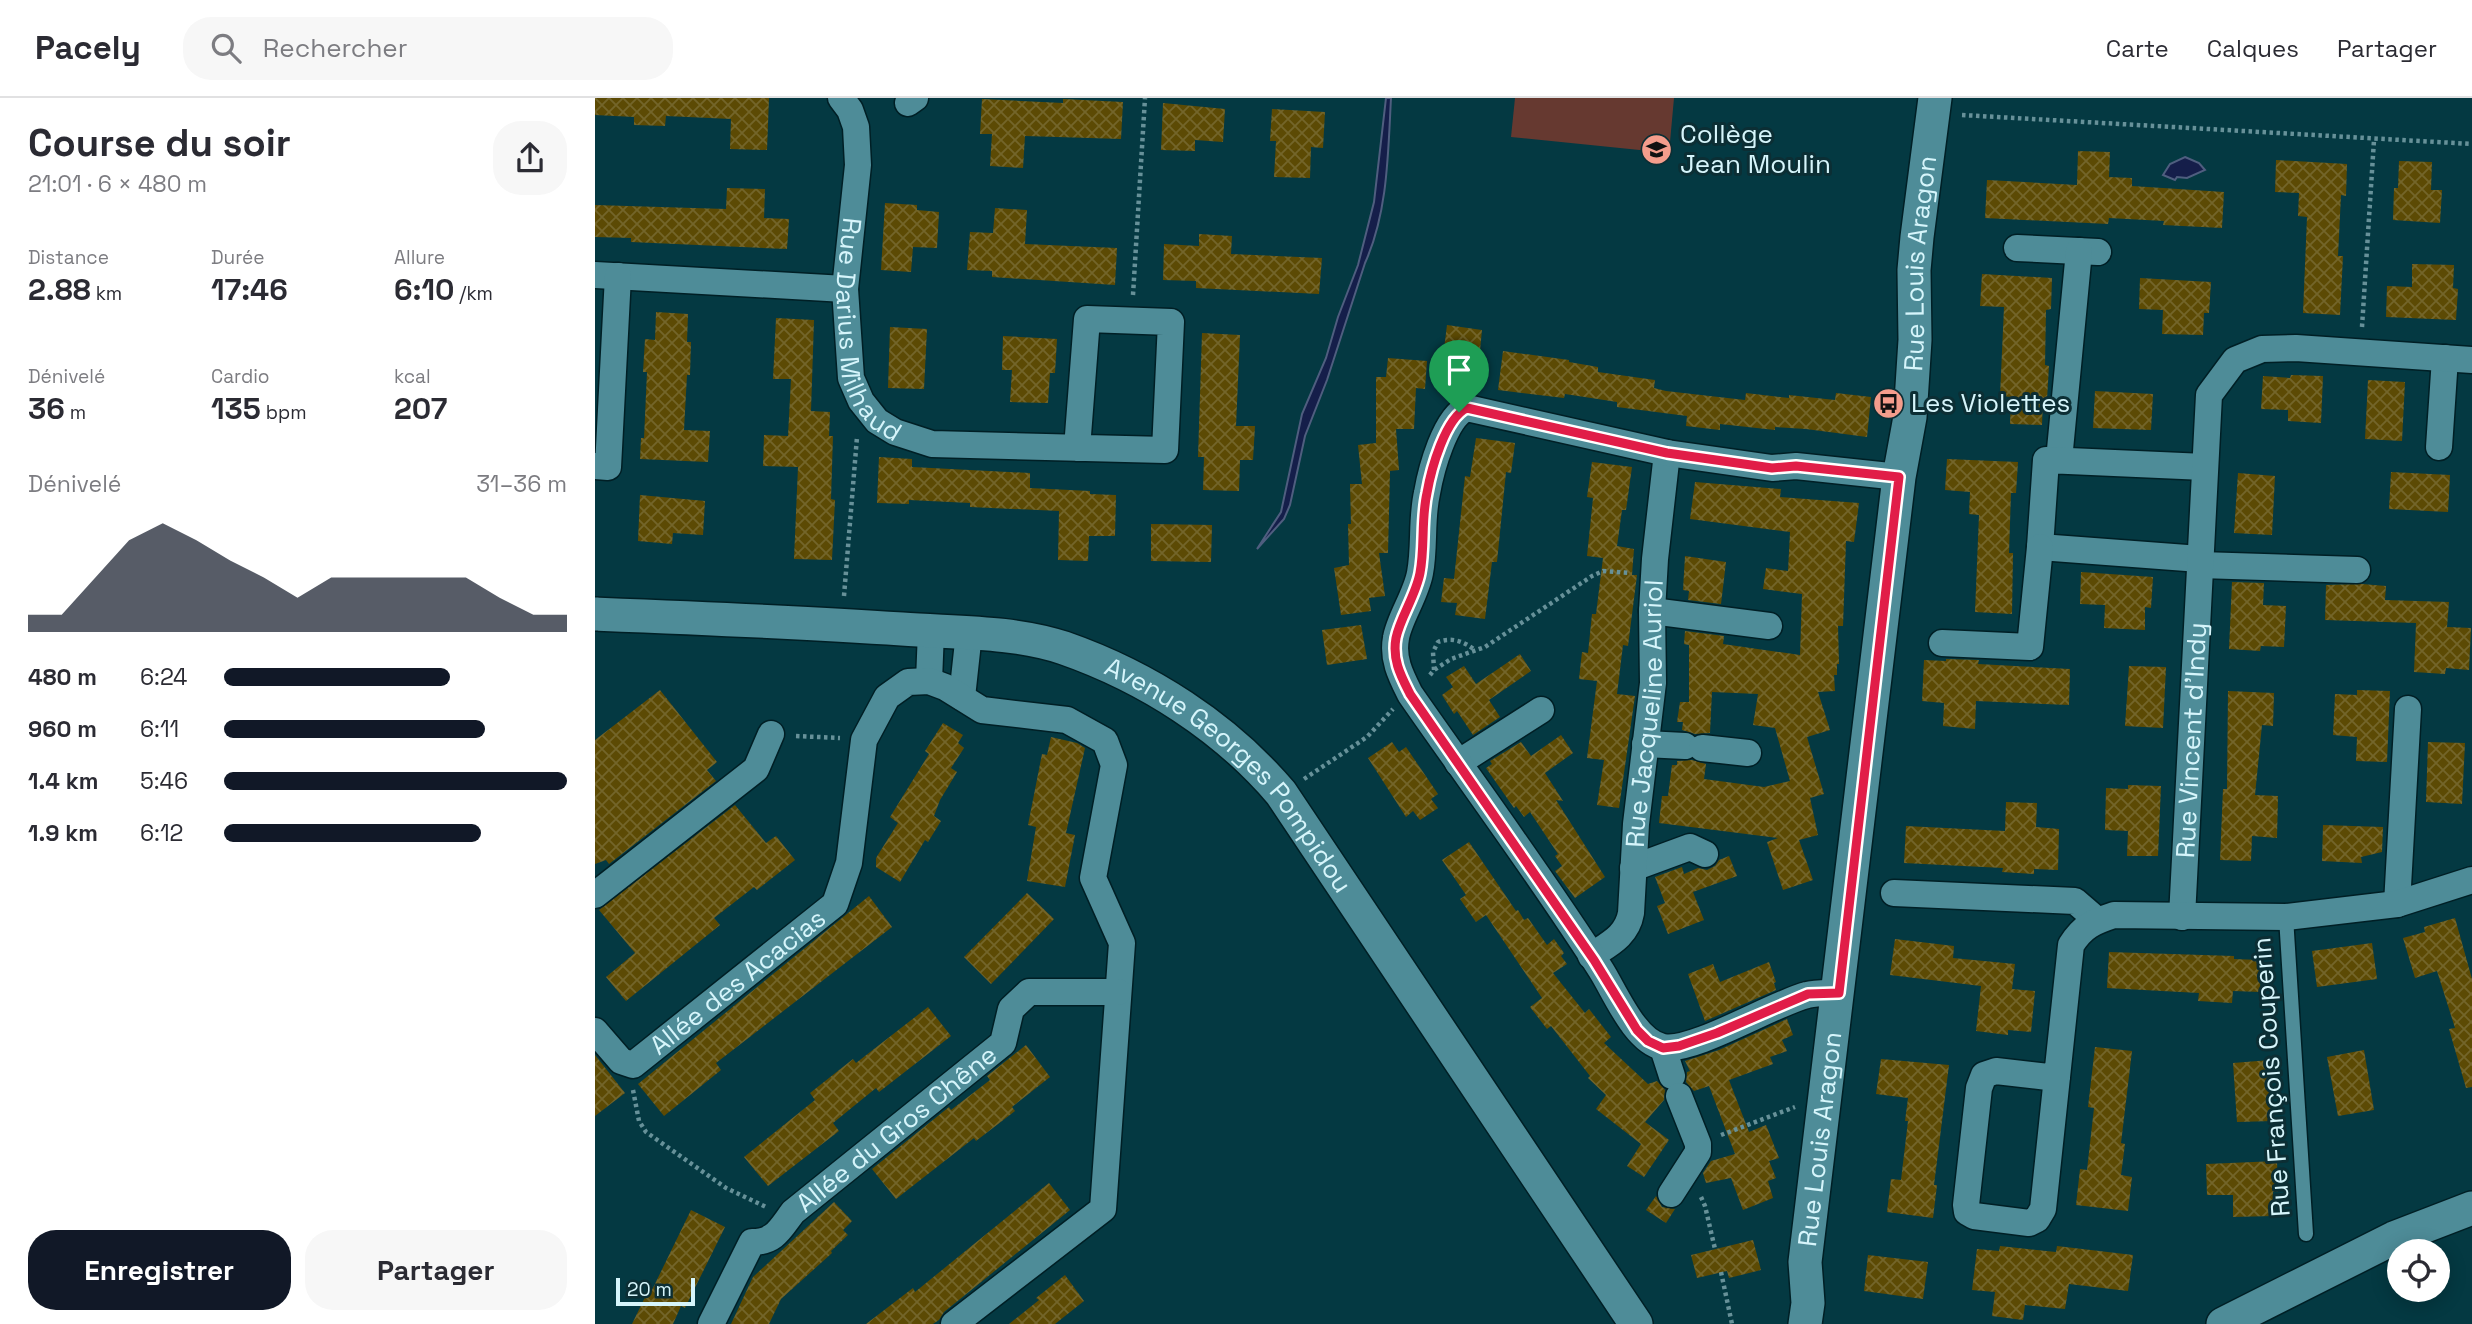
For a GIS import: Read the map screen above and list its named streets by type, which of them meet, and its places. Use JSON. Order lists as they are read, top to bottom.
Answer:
{
  "streets": {
    "street": [
      "Rue Louis Aragon",
      "Rue Darius Milhaud",
      "Rue Jacqueline Auriol",
      "Rue Vincent d'Indy",
      "Avenue Georges Pompidou",
      "Allée des Acacias",
      "Allée du Gros Chêne"
    ],
    "lane": ["Rue François Couperin"]
  },
  "places": {
    "school or university": ["Collège Jean Moulin"],
    "bus stop": ["Les Violettes"]
  },
  "scale_bar": "20 m",
  "page": {
    "header": "Pacely",
    "search": "Rechercher",
    "nav": ["Carte", "Calques", "Partager"],
    "heading": ["Course du soir", "21:01 · 6 × 480 m"],
    "stats": [
      ["Distance", "2.88 km"],
      ["Durée", "17:46"],
      ["Allure", "6:10 /km"],
      ["Dénivelé", "36 m"],
      ["Cardio", "135 bpm"],
      ["kcal", "207"]
    ],
    "chart": ["Dénivelé", "31–36 m"],
    "list": [
      {
        "name": "480 m",
        "note": "6:24"
      },
      {
        "name": "960 m",
        "note": "6:11"
      },
      {
        "name": "1.4 km",
        "note": "5:46"
      },
      {
        "name": "1.9 km",
        "note": "6:12"
      }
    ],
    "buttons": ["Enregistrer", "Partager"],
    "scale": "20 m"
  }
}
